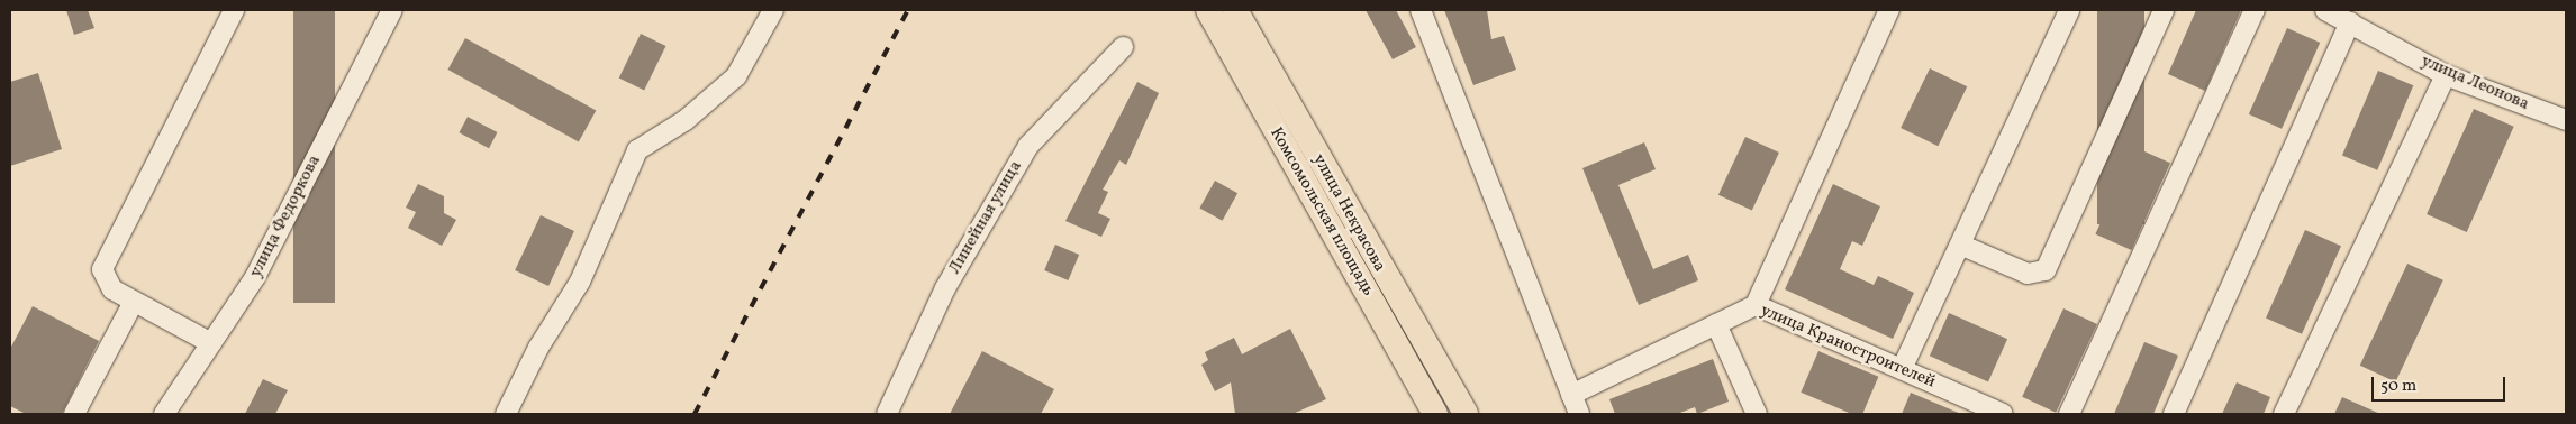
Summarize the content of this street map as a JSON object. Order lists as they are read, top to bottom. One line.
{"streets":{"main road":["Комсомольская площадь","улица Некрасова"],"street":["улица Леонова","улица Федоркова","Линейная улица","улица Краностроителей"]},"scale_bar":"50 m"}
